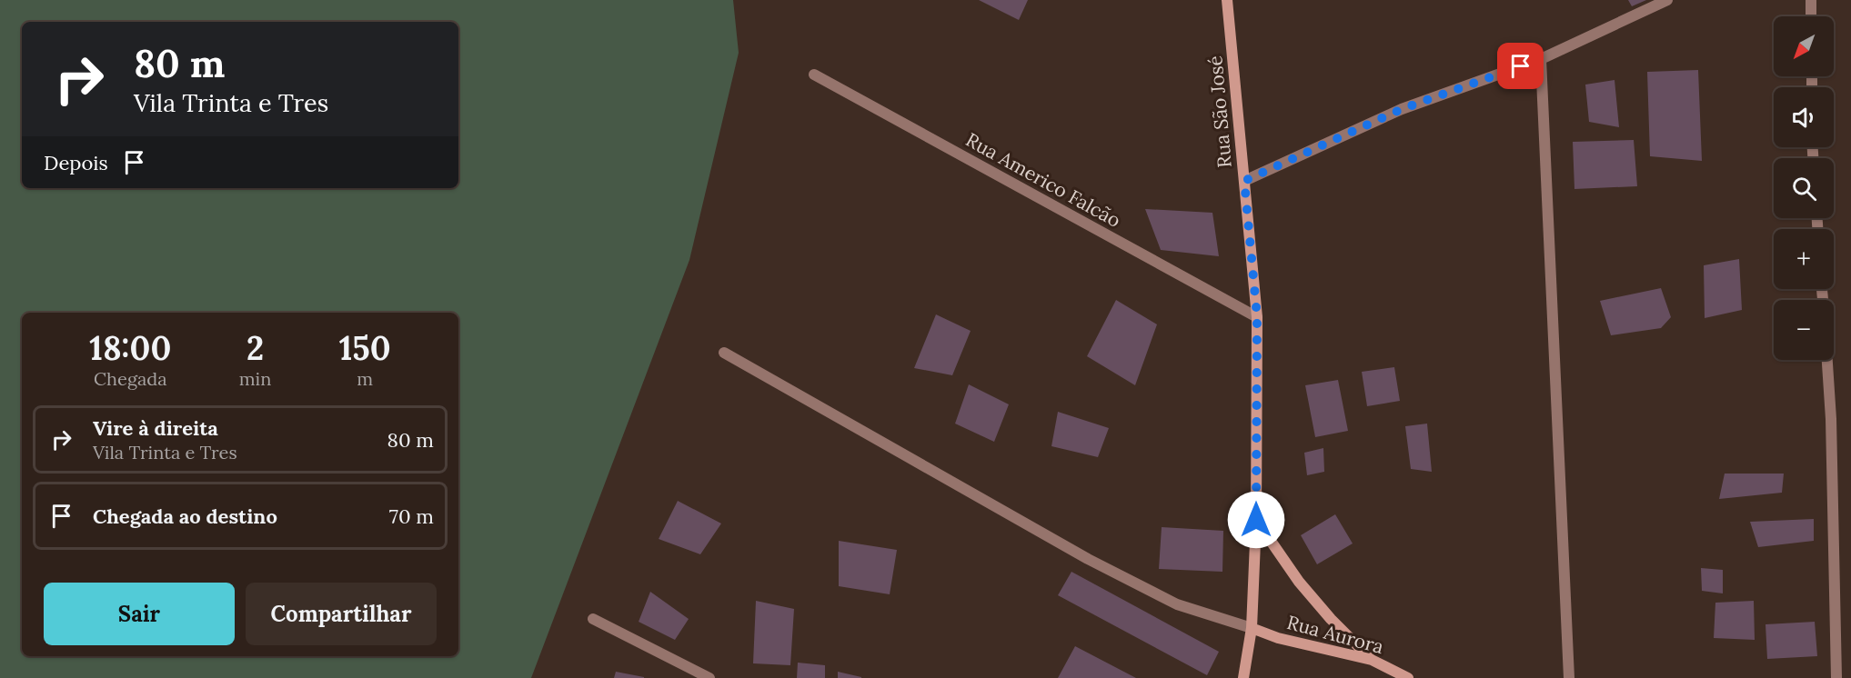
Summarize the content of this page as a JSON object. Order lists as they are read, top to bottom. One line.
{"streets":{"main road":["Rua São José","Rua Aurora"],"street":["Rua Americo Falcão"]},"crossings":[["Rua São José","Rua Americo Falcão"],["Rua São José","Rua Aurora"]],"north":"bottom left","page":{"map_buttons":["+","−"],"turn":["80 m","Vila Trinta e Tres"],"then":"Depois","eta":["18:00","Chegada","2","min","150","m"],"list":[{"name":"Vire à direita","note":"Vila Trinta e Tres","value":"80 m"},{"name":"Chegada ao destino","value":"70 m"}],"buttons":["Sair","Compartilhar"]}}
